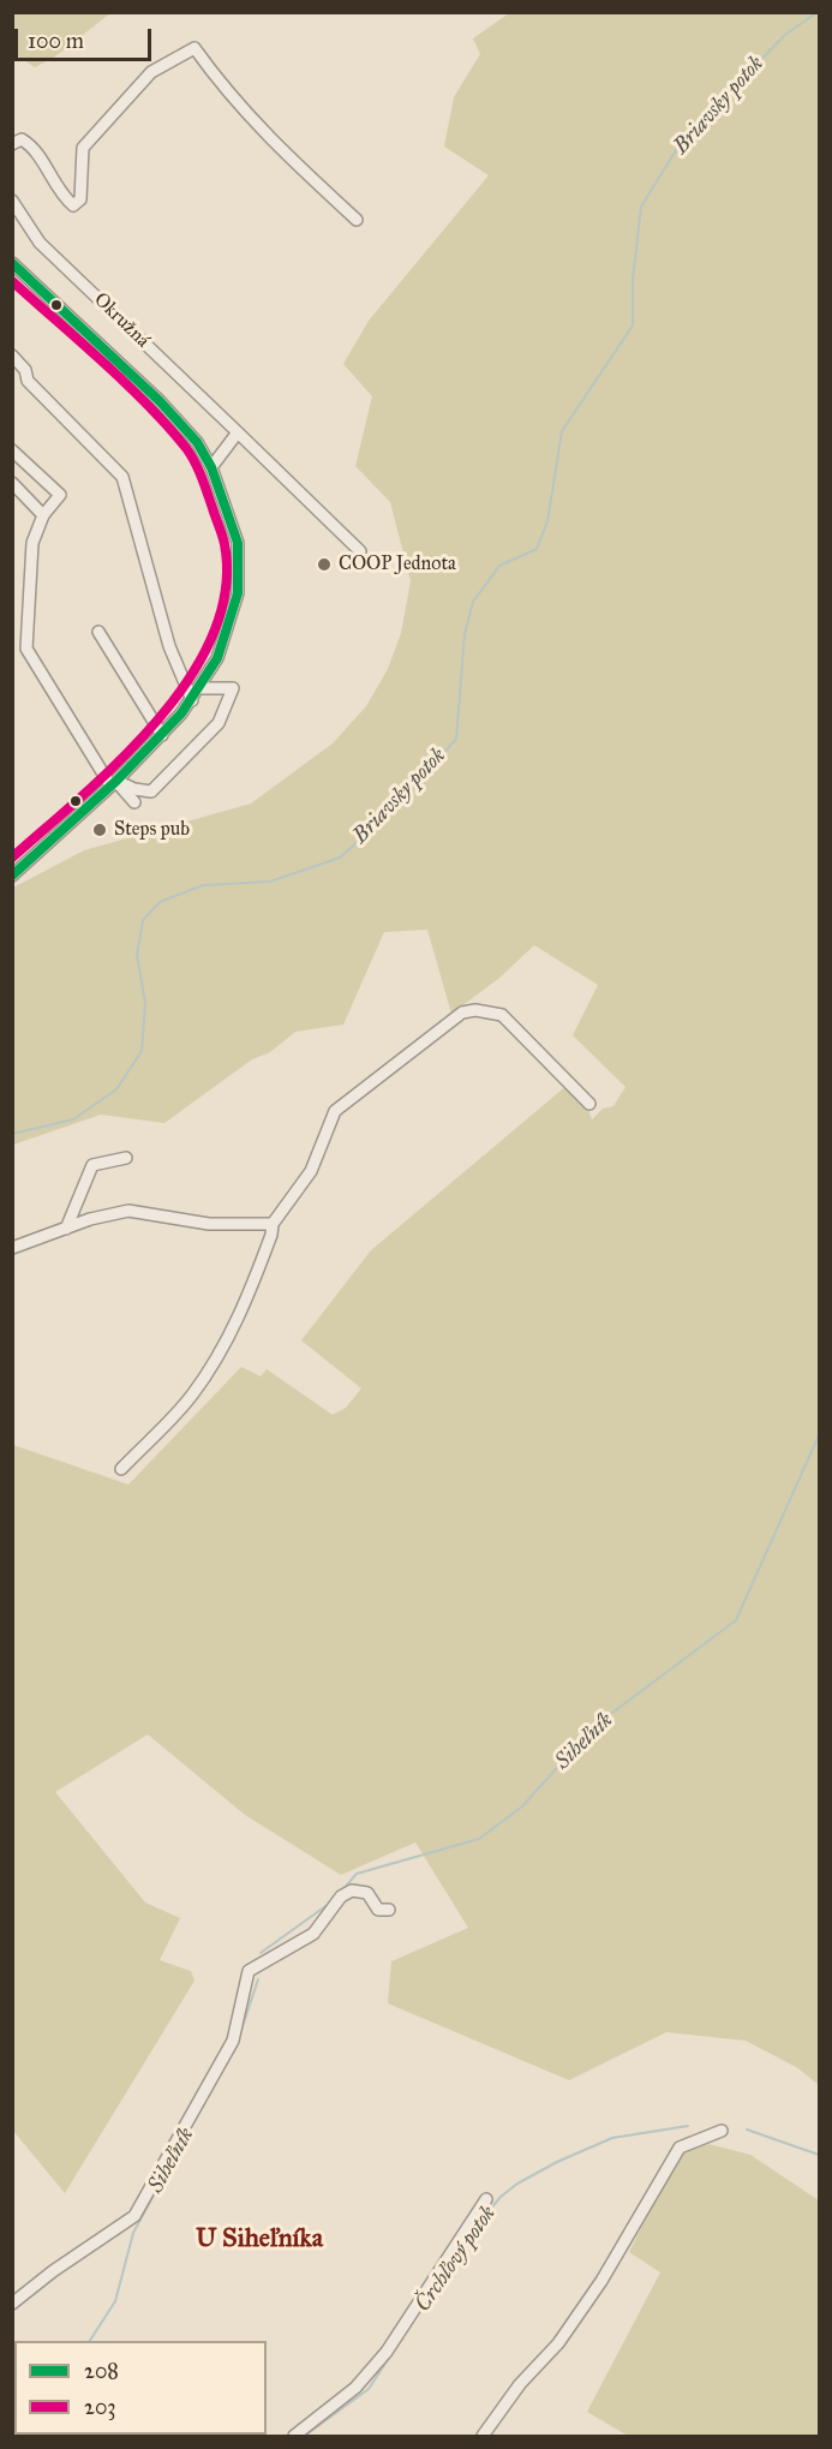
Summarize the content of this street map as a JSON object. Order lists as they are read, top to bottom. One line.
{"streets":{"street":["Okružná"]},"districts":["U Siheľníka"],"water":["Briavsky potok","Siheľník","Črchľový potok"],"places":["COOP Jednota","Steps pub"],"lines":["transit line 208","transit line 203"],"legend":["208","203"],"scale_bar":"100 m"}
